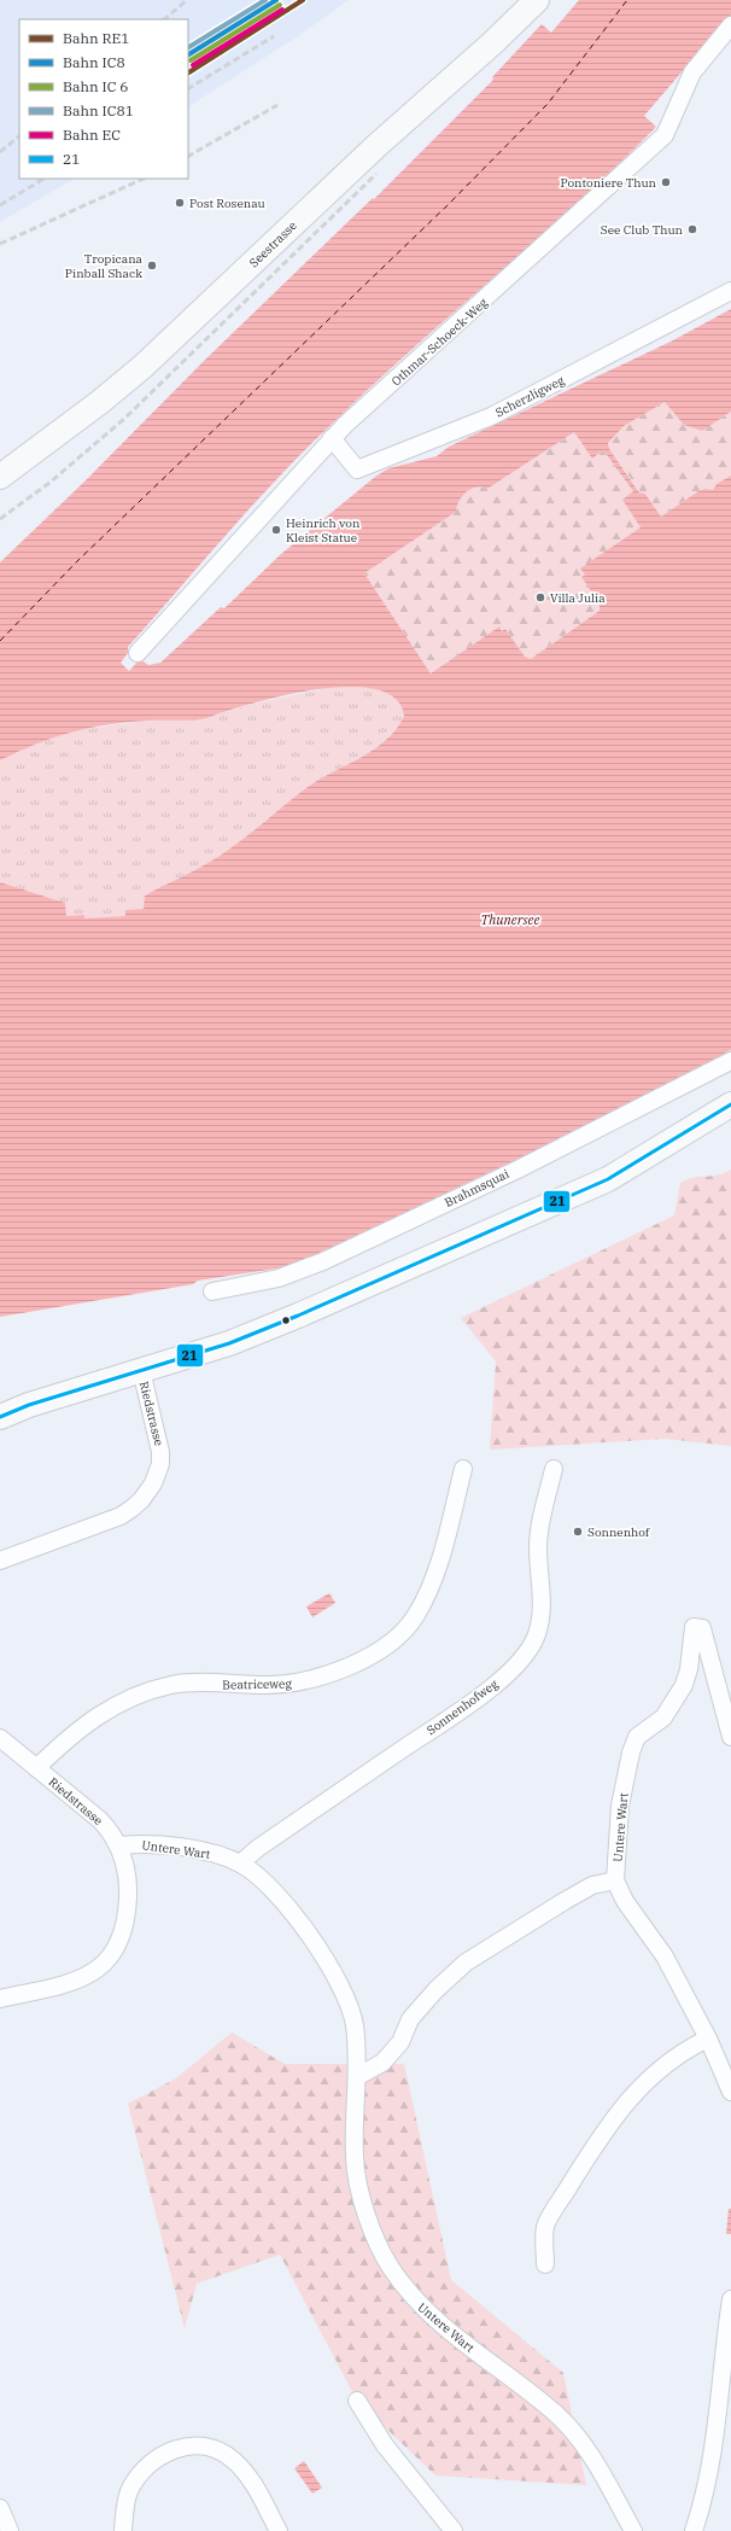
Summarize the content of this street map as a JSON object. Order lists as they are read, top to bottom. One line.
{"streets":{"main road":["Seestrasse"],"street":["Othmar-Schoeck-Weg","Scherzligweg","Brahmsquai","Riedstrasse","Beatriceweg","Sonnenhofweg","Untere Wart"]},"crossings":[["Othmar-Schoeck-Weg","Scherzligweg"],["Riedstrasse","Beatriceweg"],["Riedstrasse","Untere Wart"],["Sonnenhofweg","Untere Wart"]],"water":["Thunersee"],"places":["Pontoniere Thun","Post Rosenau","See Club Thun","Tropicana Pinball Shack","Heinrich von Kleist Statue","Villa Julia","Sonnenhof"],"lines":["rail line RE1","rail line IC8","rail line IC81","rail line EC","transit line 21"],"legend":["Bahn RE1","Bahn IC8","Bahn IC 6","Bahn IC81","Bahn EC","21"]}
